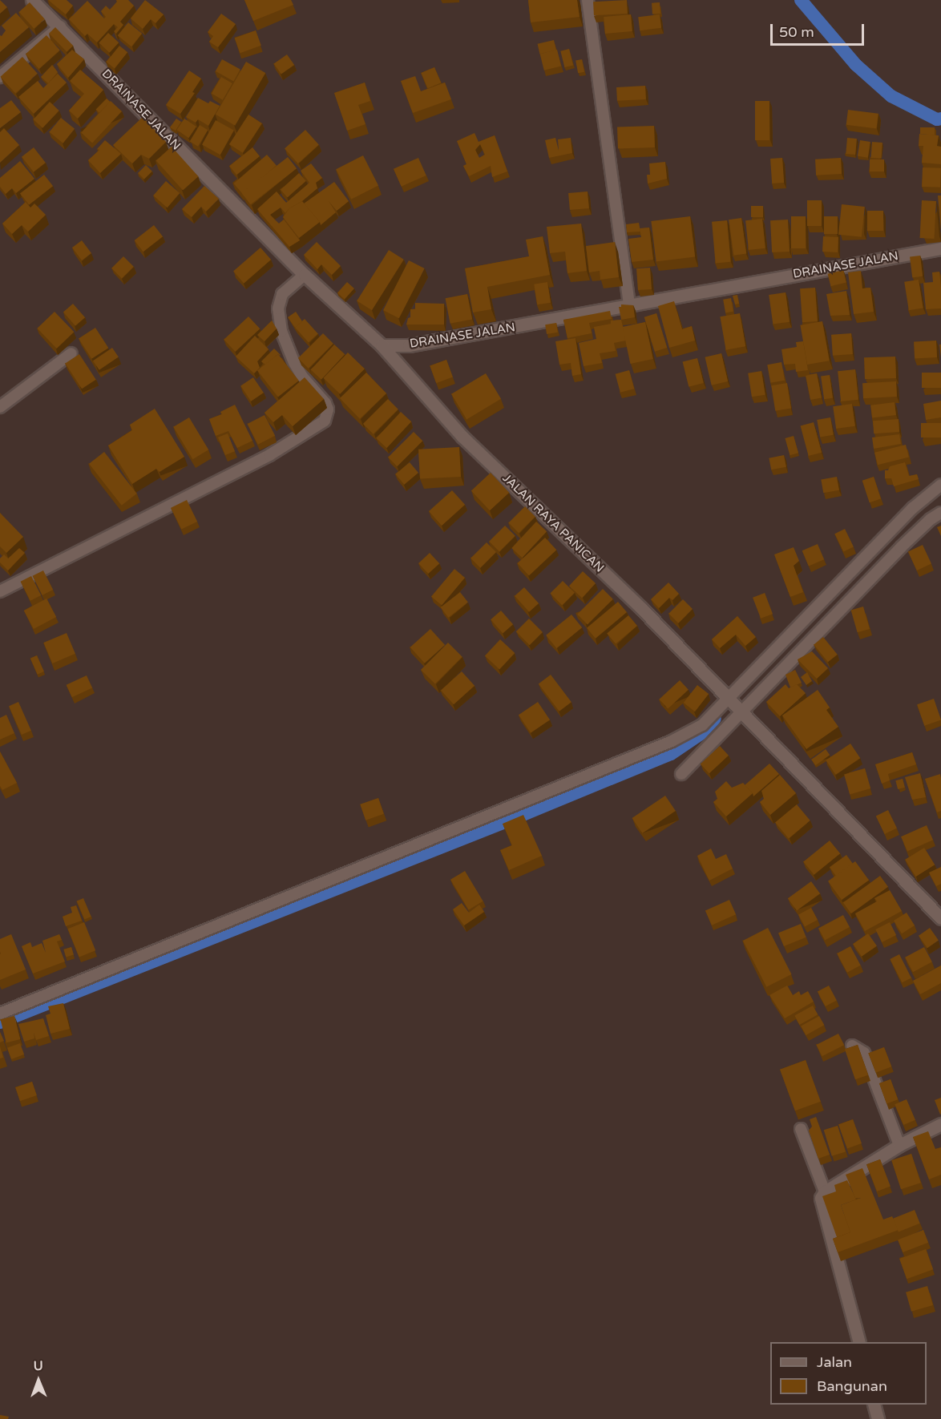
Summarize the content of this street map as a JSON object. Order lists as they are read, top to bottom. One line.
{"streets":{"street":["DRAINASE JALAN","JALAN RAYA PANICAN"]},"crossings":[["DRAINASE JALAN","JALAN RAYA PANICAN"]],"legend":["Jalan","Bangunan"],"scale_bar":"50 m","north":"top"}
